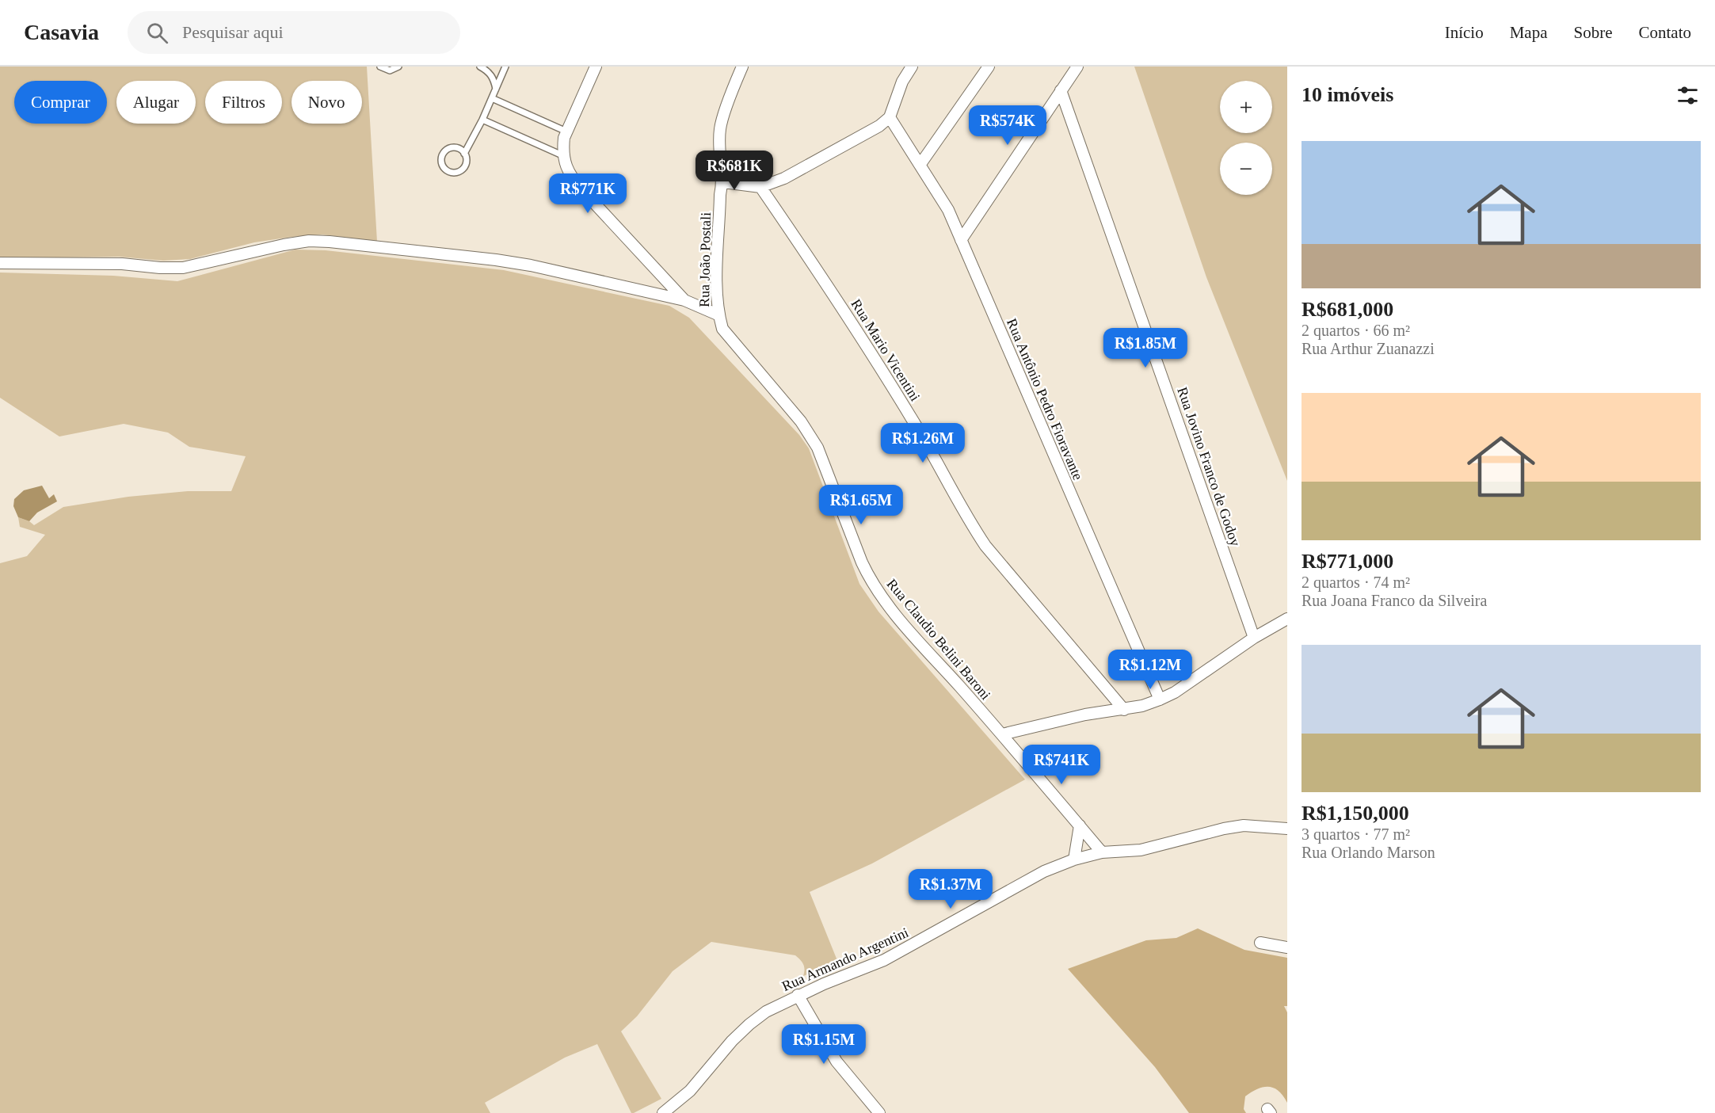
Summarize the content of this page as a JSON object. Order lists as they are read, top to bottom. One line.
{"streets":{"street":["Rua João Postali","Rua Mario Vicentini","Rua Antônio Pedro Fioravante","Rua Jovino Franco de Godoy","Rua Claudio Belini Baroni","Rua Armando Argentini"]},"crossings":[["Rua João Postali","Rua Claudio Belini Baroni"],["Rua Claudio Belini Baroni","Rua Armando Argentini"]],"page":{"header":"Casavia","search":"Pesquisar aqui","nav":["Início","Mapa","Sobre","Contato"],"heading":"10 imóveis","map_buttons":["+","−"],"chip":["Comprar","Alugar","Filtros","Novo"],"price":["R$574K","R$681K","R$771K","R$1.85M","R$1.26M","R$1.65M","R$1.12M","R$741K","R$1.37M","R$1.15M"],"list":[{"name":"R$681,000","note":"2 quartos · 66 m² · Rua Arthur Zuanazzi"},{"name":"R$771,000","note":"2 quartos · 74 m² · Rua Joana Franco da Silveira"},{"name":"R$1,150,000","note":"3 quartos · 77 m² · Rua Orlando Marson"}]}}
